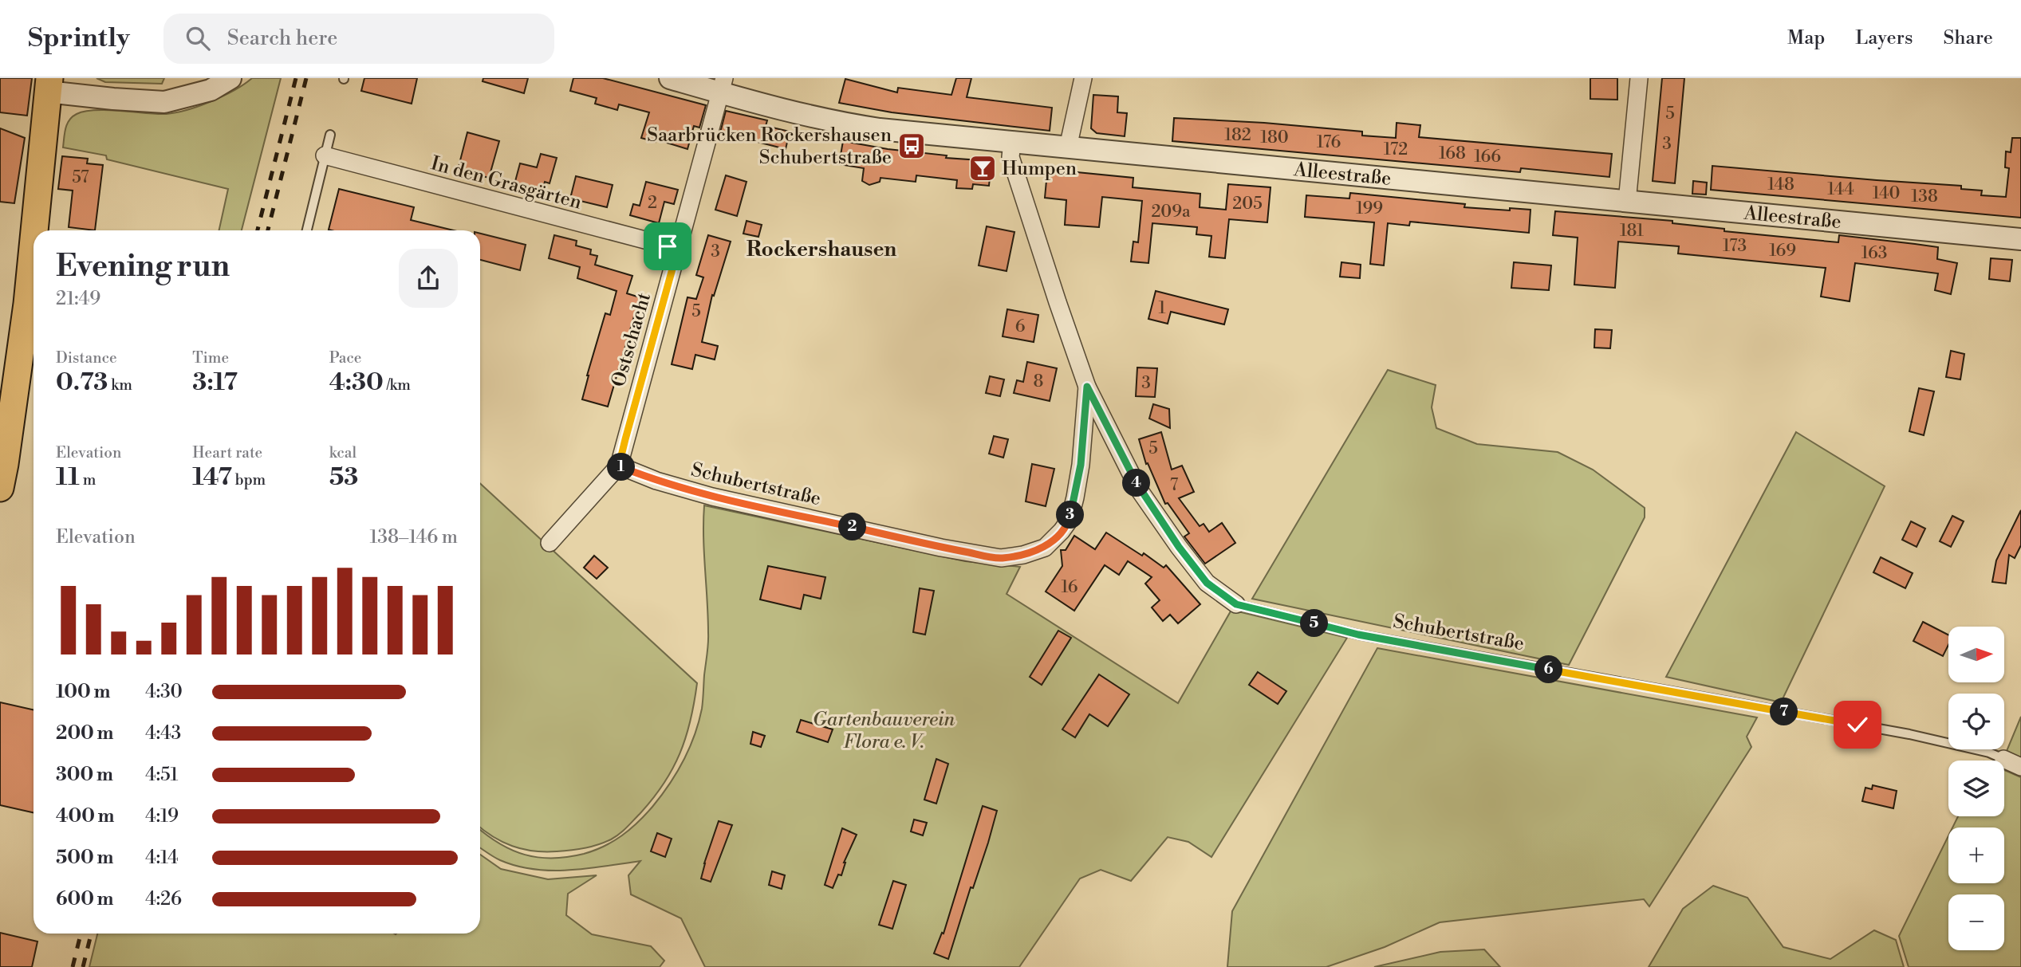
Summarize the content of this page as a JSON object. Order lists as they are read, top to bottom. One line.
{"streets":{"street":["Alleestraße","In den Grasgärten","Ostschacht","Schubertstraße"]},"crossings":[["Alleestraße","Ostschacht"],["Alleestraße","Schubertstraße"],["In den Grasgärten","Ostschacht"],["Ostschacht","Schubertstraße"]],"districts":["Rockershausen"],"parks":["Gartenbauverein Flora e. V."],"places":{"bus stop":["Saarbrücken Rockershausen Schubertstraße"],"bar":["Humpen"]},"house_numbers":["5","182","180","176","3","172","168","166","57","148","144","140","138","2","205","199","209a","181","173","169","3","163","1","5","6","8","3","5","7","16"],"north":"right","page":{"header":"Sprintly","search":"Search here","nav":["Map","Layers","Share"],"heading":["Evening run","21:49"],"stats":[["Distance","0.73 km"],["Time","3:17"],["Pace","4:30 /km"],["Elevation","11 m"],["Heart rate","147 bpm"],["kcal","53"]],"pins":["1","4","3","2","5","6","7"],"chart":["Elevation","138–146 m"],"map_buttons":["+","−"],"list":[{"name":"100 m","note":"4:30"},{"name":"200 m","note":"4:43"},{"name":"300 m","note":"4:51"},{"name":"400 m","note":"4:19"},{"name":"500 m","note":"4:14"},{"name":"600 m","note":"4:26"}]}}
